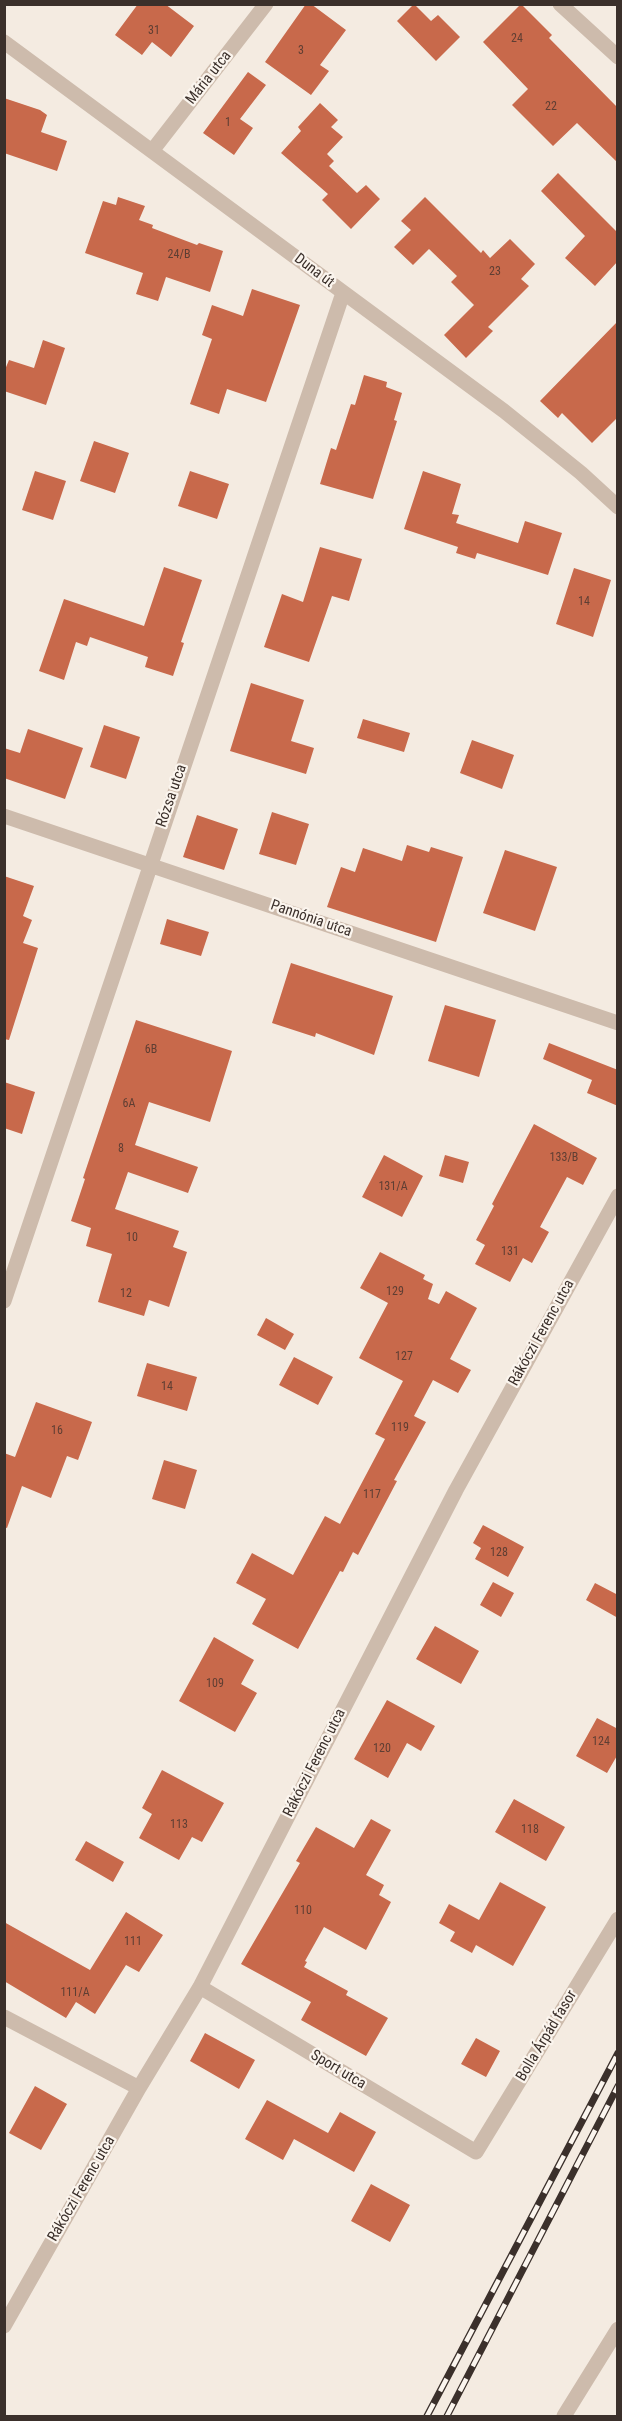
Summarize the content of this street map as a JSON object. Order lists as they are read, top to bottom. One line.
{"streets":{"street":["Mária utca","Duna út","Rózsa utca","Pannónia utca","Rákóczi Ferenc utca","Bolla Árpád fasor","Sport utca"]},"crossings":[["Mária utca","Duna út"],["Duna út","Rózsa utca"],["Rózsa utca","Pannónia utca"],["Rákóczi Ferenc utca","Sport utca"],["Bolla Árpád fasor","Sport utca"]],"house_numbers":["31","24","3","22","1","24/B","23","14","6B","6A","8","133/B","131/A","10","131","129","12","127","14","119","16","117","128","109","124","120","113","118","110","111","111/A"]}
